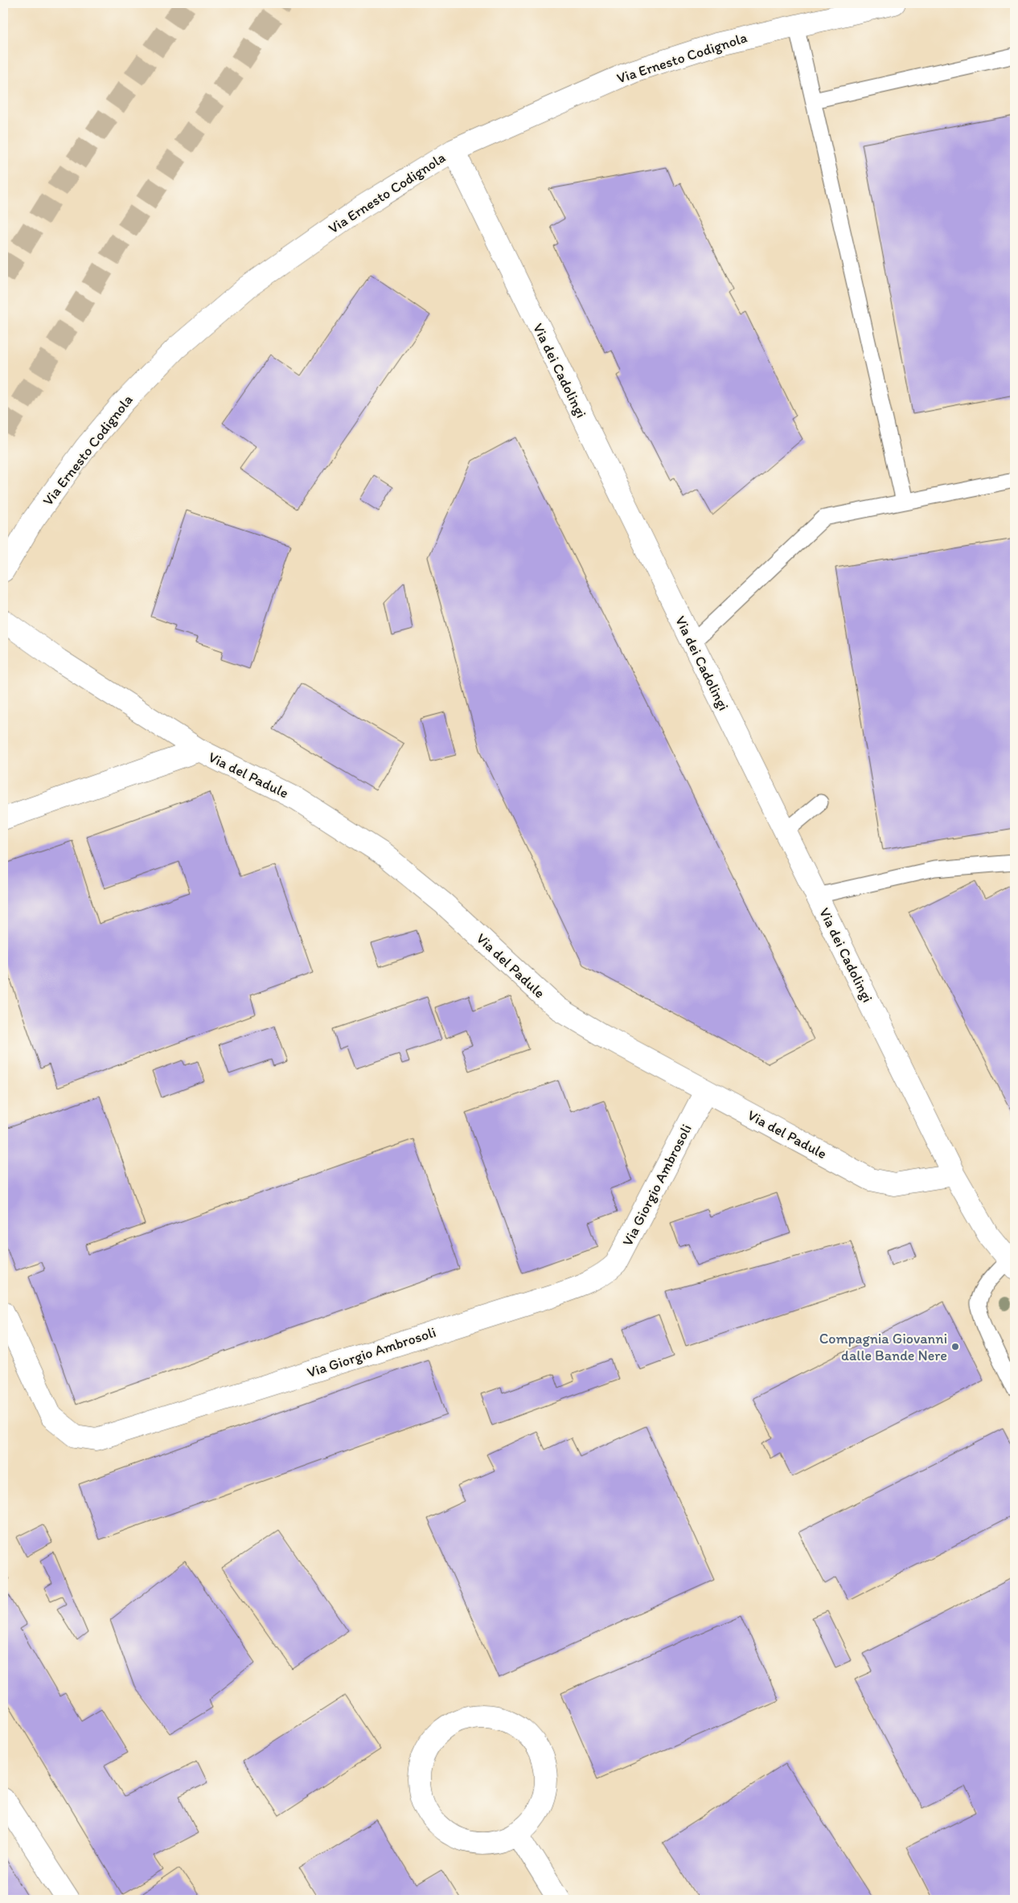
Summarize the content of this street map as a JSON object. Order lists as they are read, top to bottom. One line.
{"streets":{"street":["Via Ernesto Codignola","Via dei Cadolingi","Via del Padule","Via Giorgio Ambrosoli"]},"crossings":[["Via Ernesto Codignola","Via dei Cadolingi"],["Via dei Cadolingi","Via del Padule"],["Via del Padule","Via Giorgio Ambrosoli"]],"places":["Compagnia Giovanni dalle Bande Nere"]}
